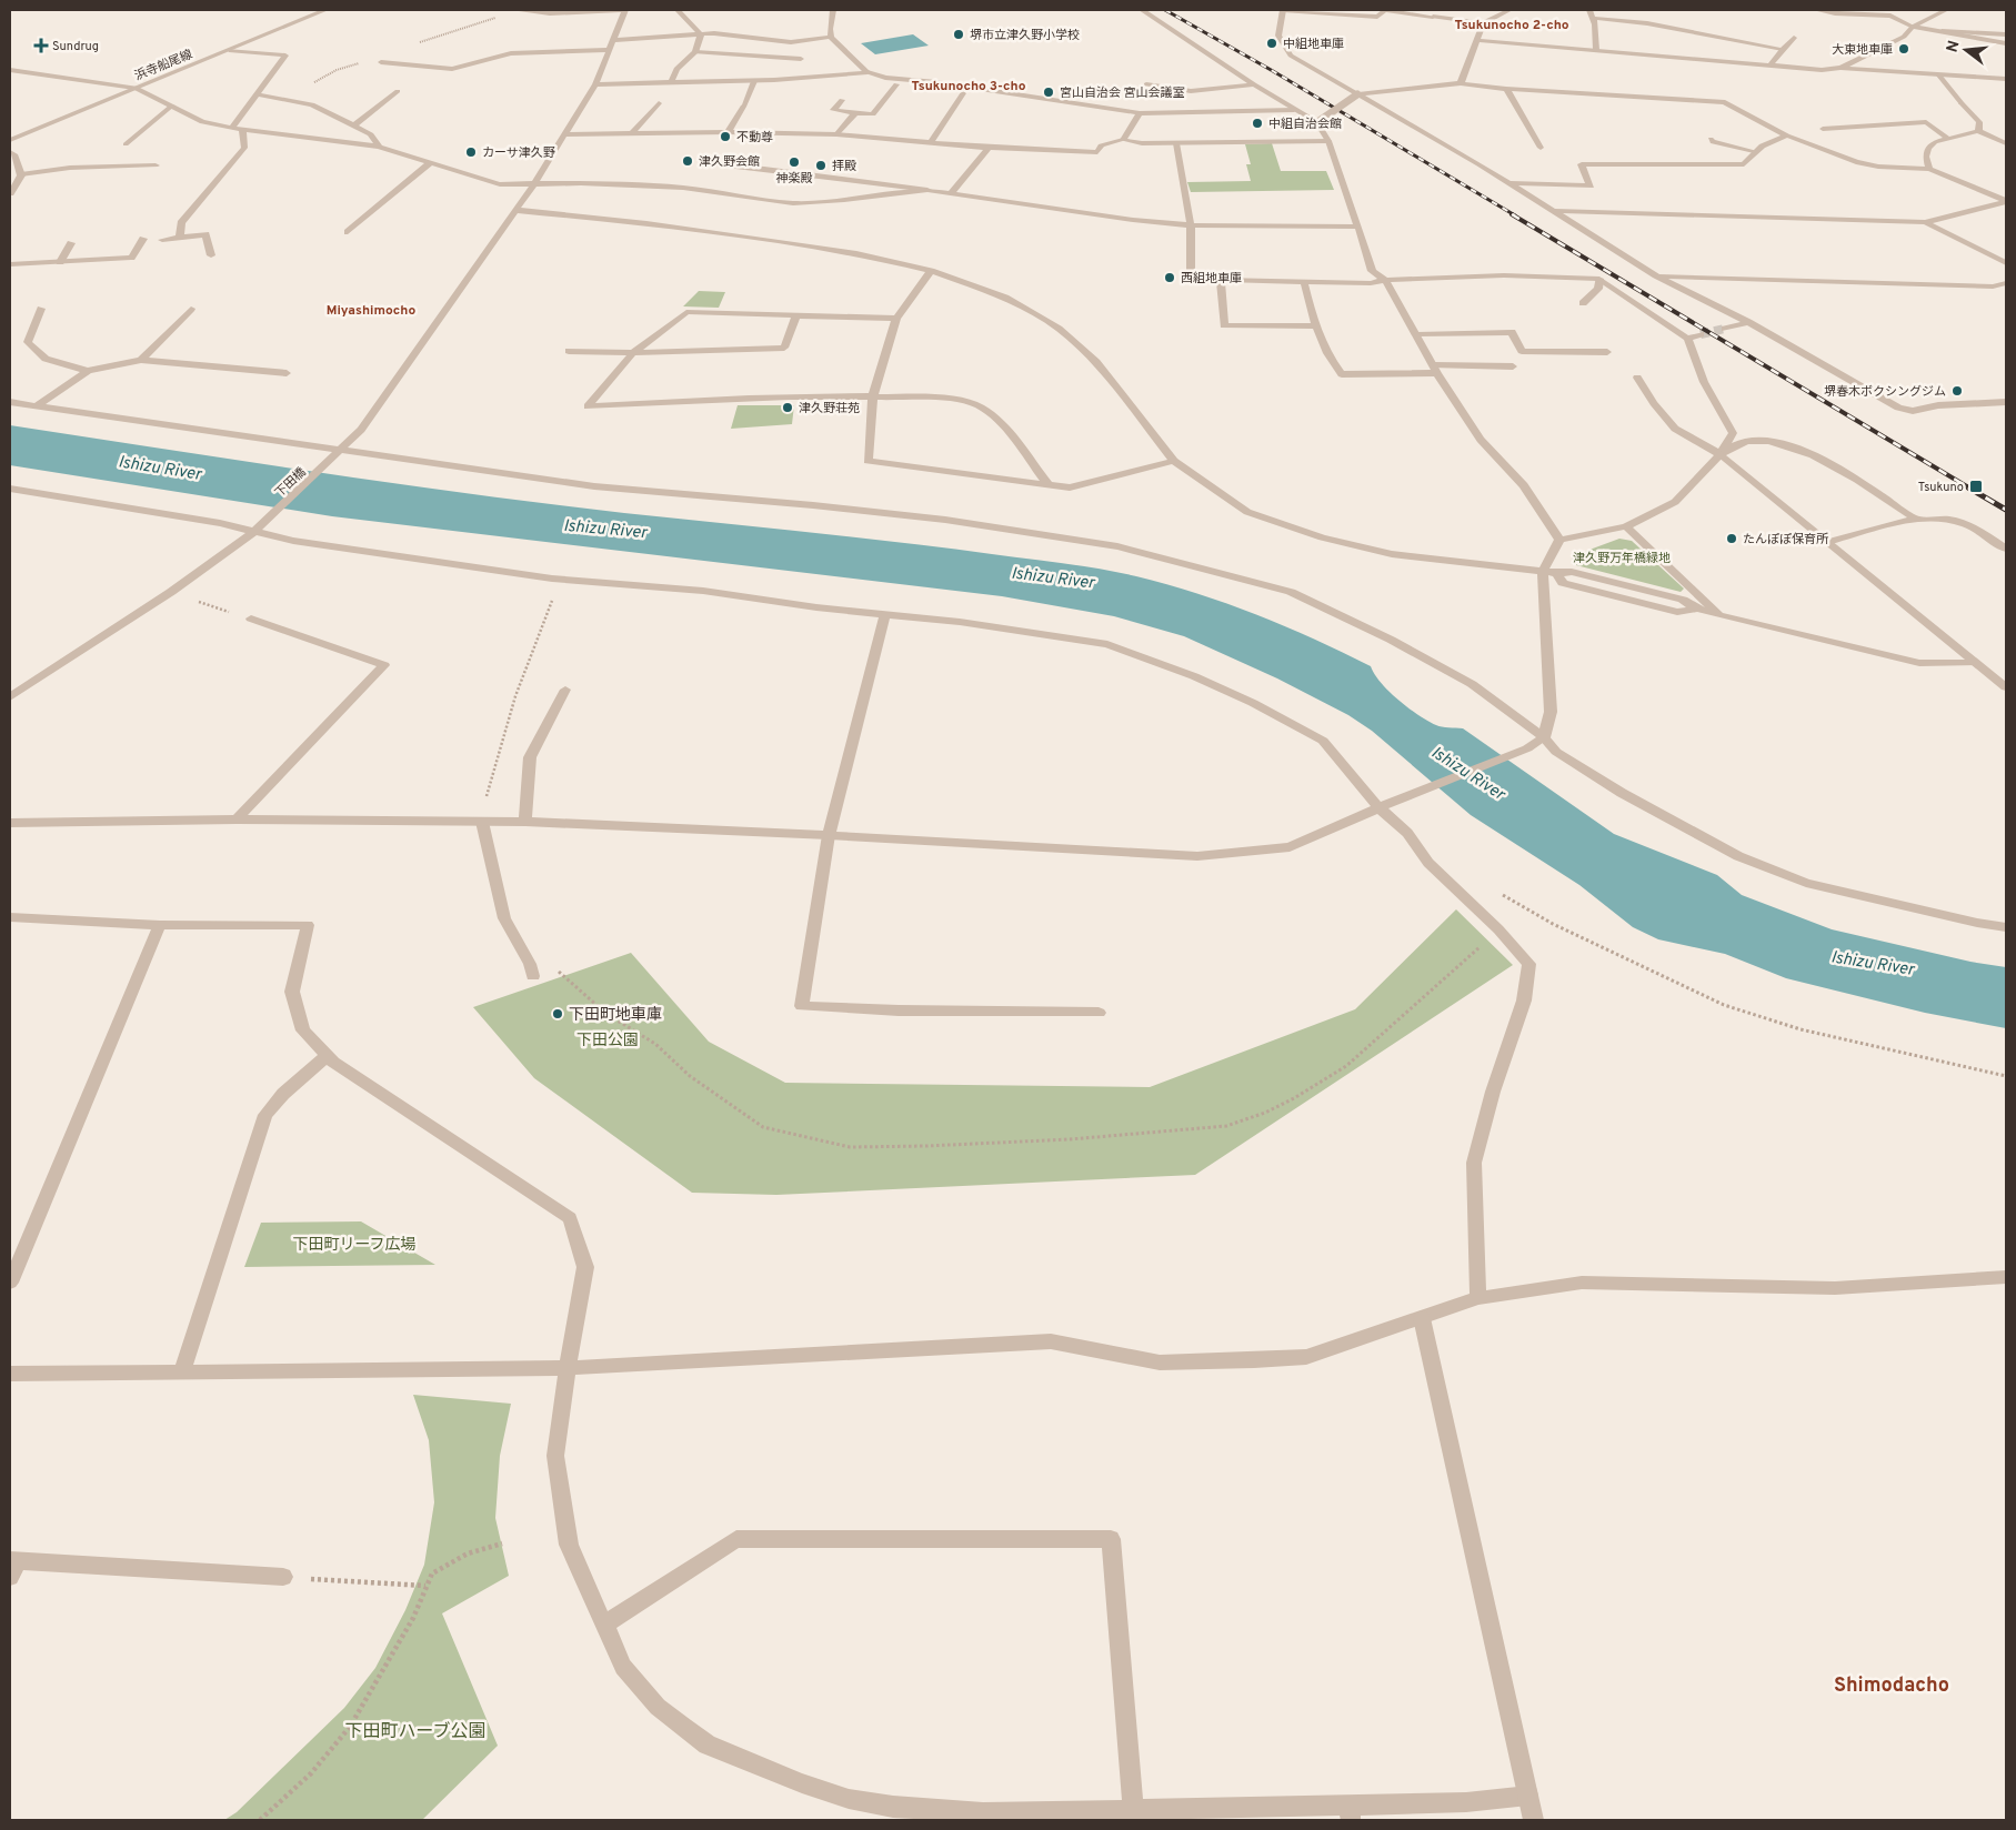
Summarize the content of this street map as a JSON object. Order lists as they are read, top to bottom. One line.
{"streets":{"street":["浜寺船尾線","下田橋"]},"districts":["Tsukunocho 2-cho","Tsukunocho 3-cho","Miyashimocho","Shimodacho"],"water":["Ishizu River"],"parks":["津久野万年橋緑地","下田公園","下田町リーフ広場","下田町ハーブ公園"],"places":{"other":["堺市立津久野小学校","中組地車庫","大東地車庫","宮山自治会 宮山会議室","中組自治会館","不動尊","カーサ津久野","津久野会館","神楽殿","拝殿","西組地車庫","堺春木ボクシングジム","津久野荘苑","たんぽぽ保育所","下田町地車庫"],"health":["Sundrug"],"transit":["Tsukuno"]},"north":"left"}
